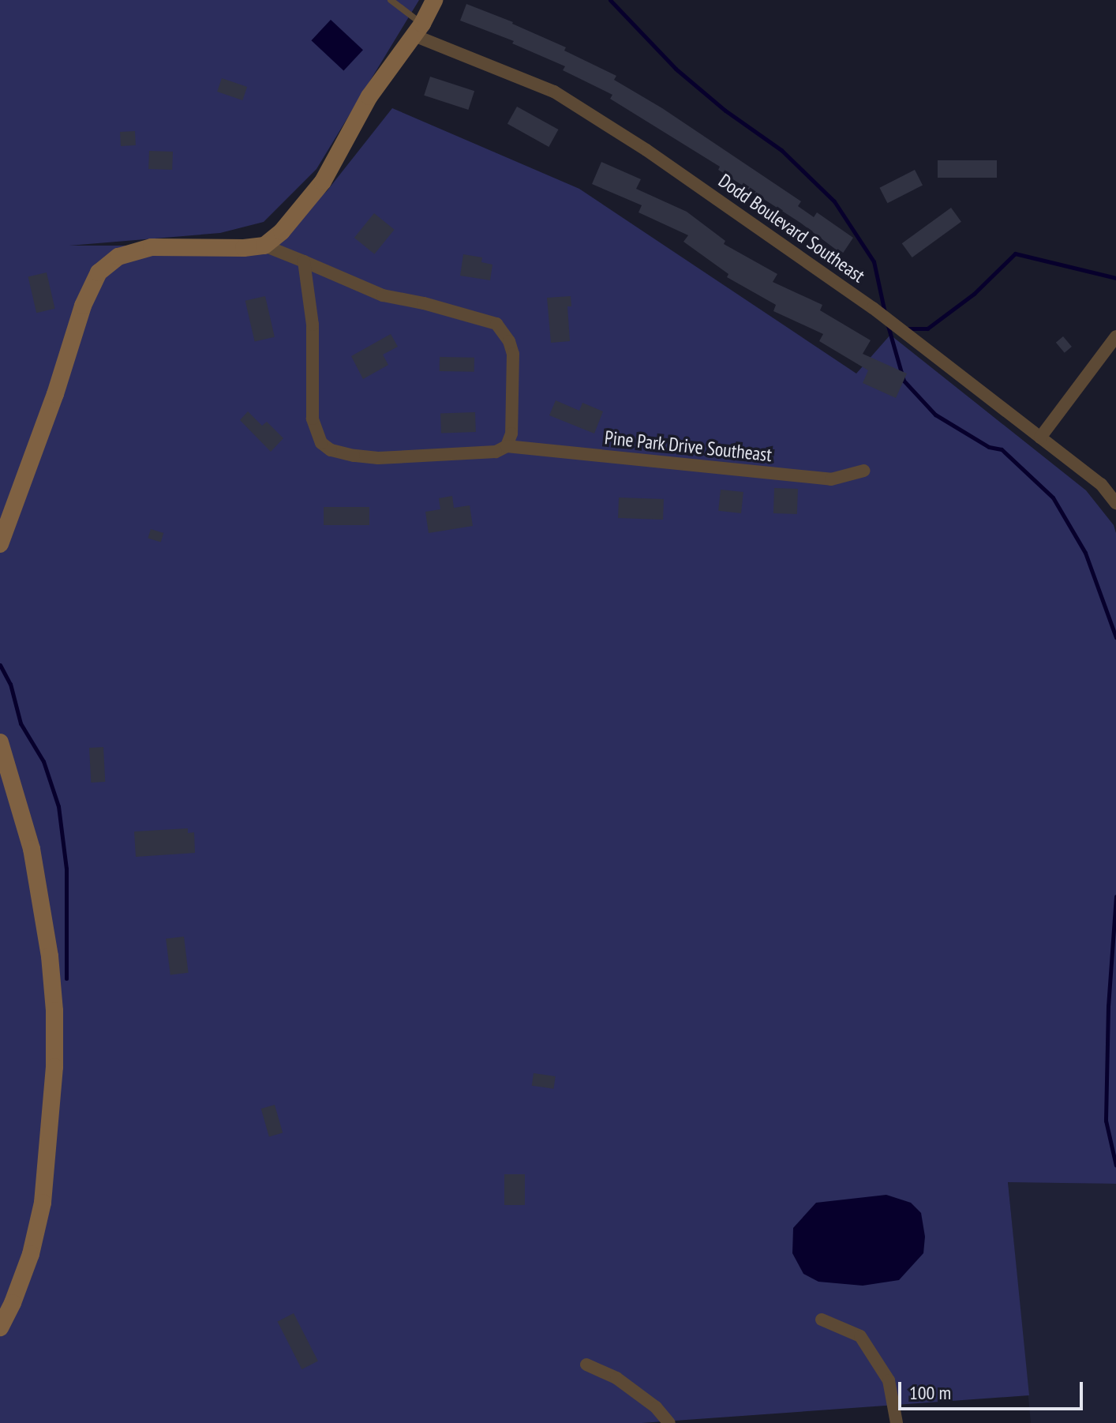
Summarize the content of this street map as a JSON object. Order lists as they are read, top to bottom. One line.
{"streets":{"street":["Dodd Boulevard Southeast","Pine Park Drive Southeast"]},"scale_bar":"100 m"}
